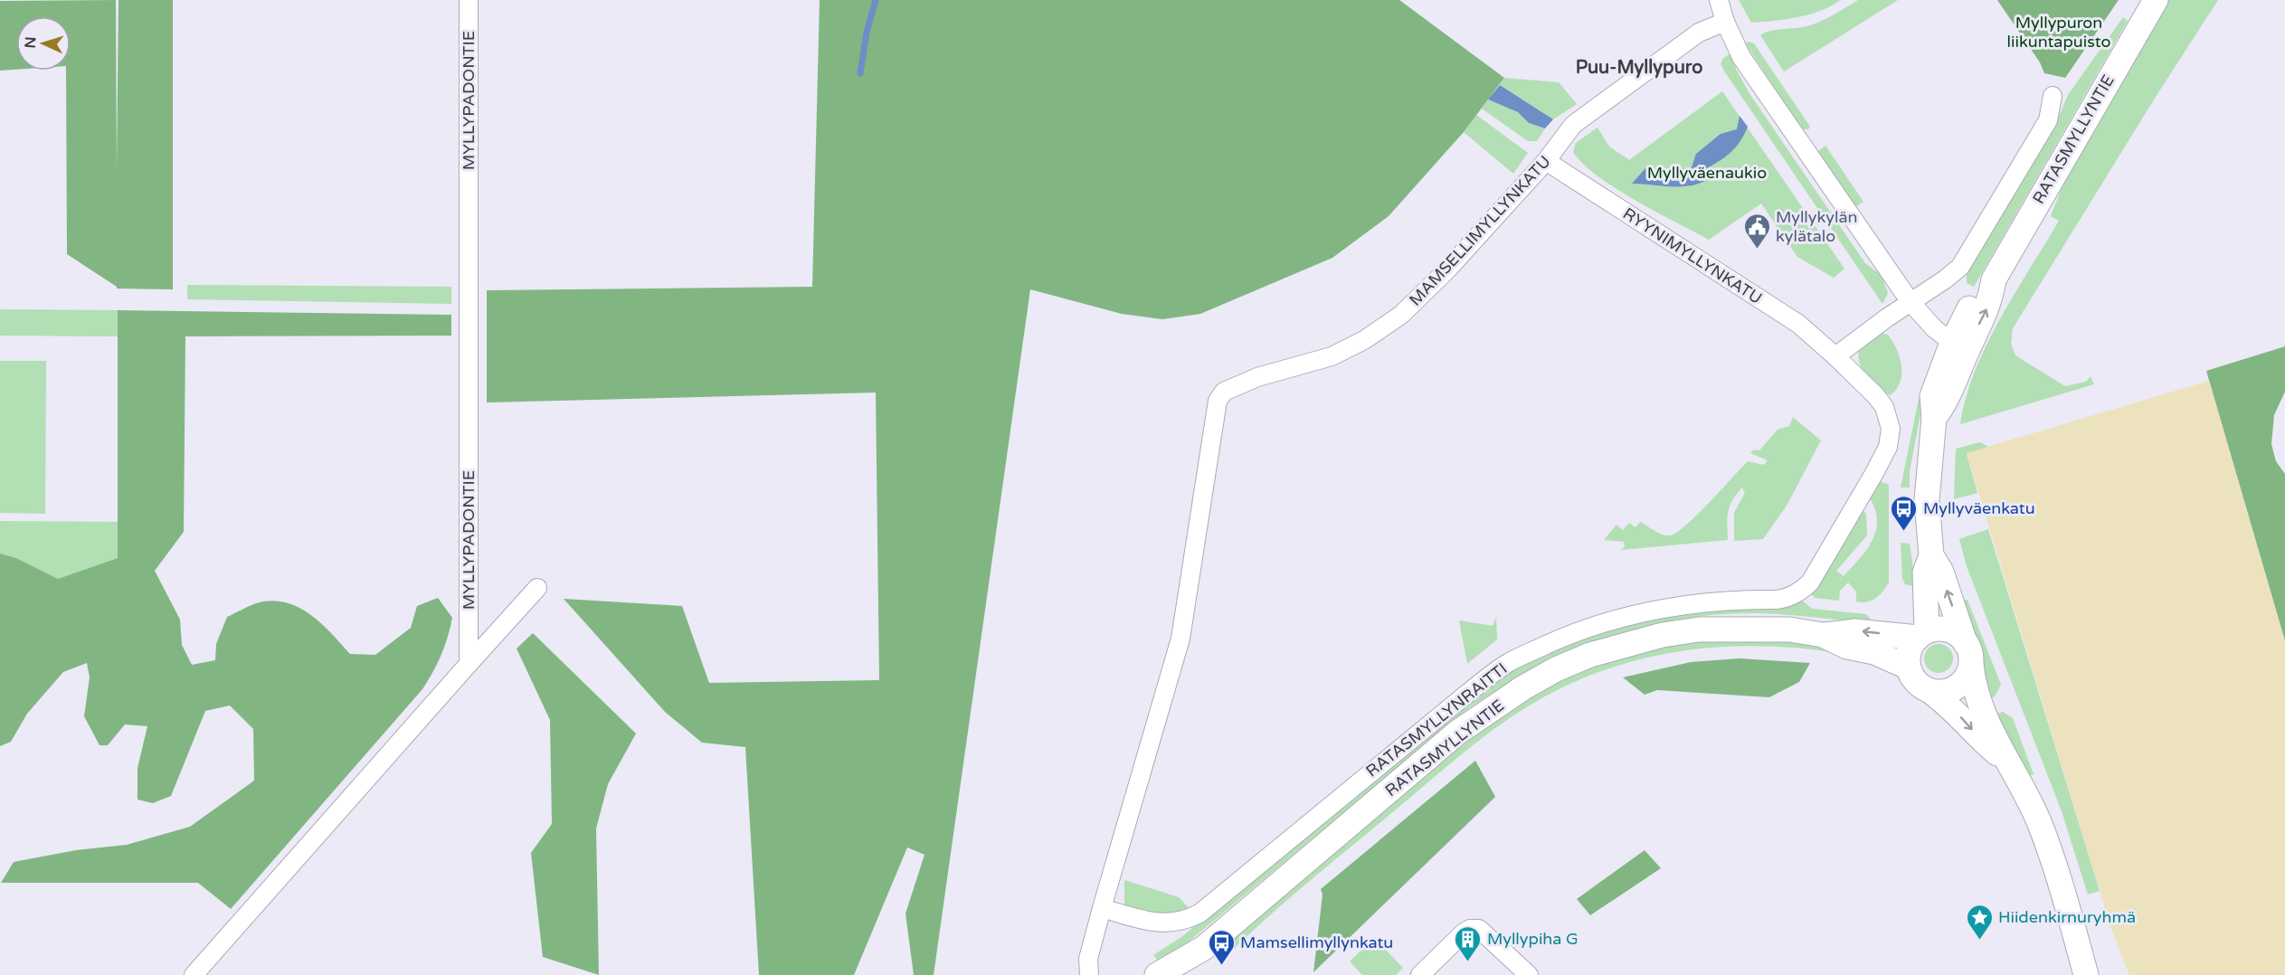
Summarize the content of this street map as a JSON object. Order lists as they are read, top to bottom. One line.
{"streets":{"main road":["RATASMYLLYNTIE"],"street":["MYLLYPADONTIE","MAMSELLIMYLLYNKATU","RYYNIMYLLYNKATU","RATASMYLLYNRAITTI"]},"crossings":[["MAMSELLIMYLLYNKATU","RYYNIMYLLYNKATU"],["MAMSELLIMYLLYNKATU","RATASMYLLYNRAITTI"],["RYYNIMYLLYNKATU","RATASMYLLYNRAITTI"]],"districts":["Puu-Myllypuro"],"parks":["Myllypuron liikuntapuisto","Myllyväenaukio"],"places":{"public building":["Myllykylän kylätalo"],"bus stop":["Myllyväenkatu","Mamsellimyllynkatu"],"place":["Hiidenkirnuryhmä"],"building":["Myllypiha G"]},"north":"left"}
